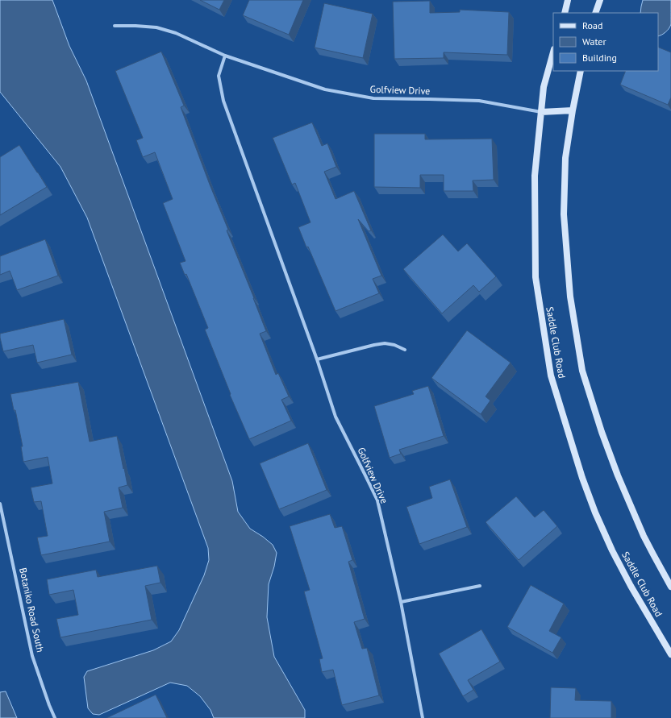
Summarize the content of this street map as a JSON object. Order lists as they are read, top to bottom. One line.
{"streets":{"street":["Golfview Drive","Saddle Club Road","Botaniko Road South"]},"crossings":[["Golfview Drive","Saddle Club Road"]],"legend":["Road","Water","Building"]}
